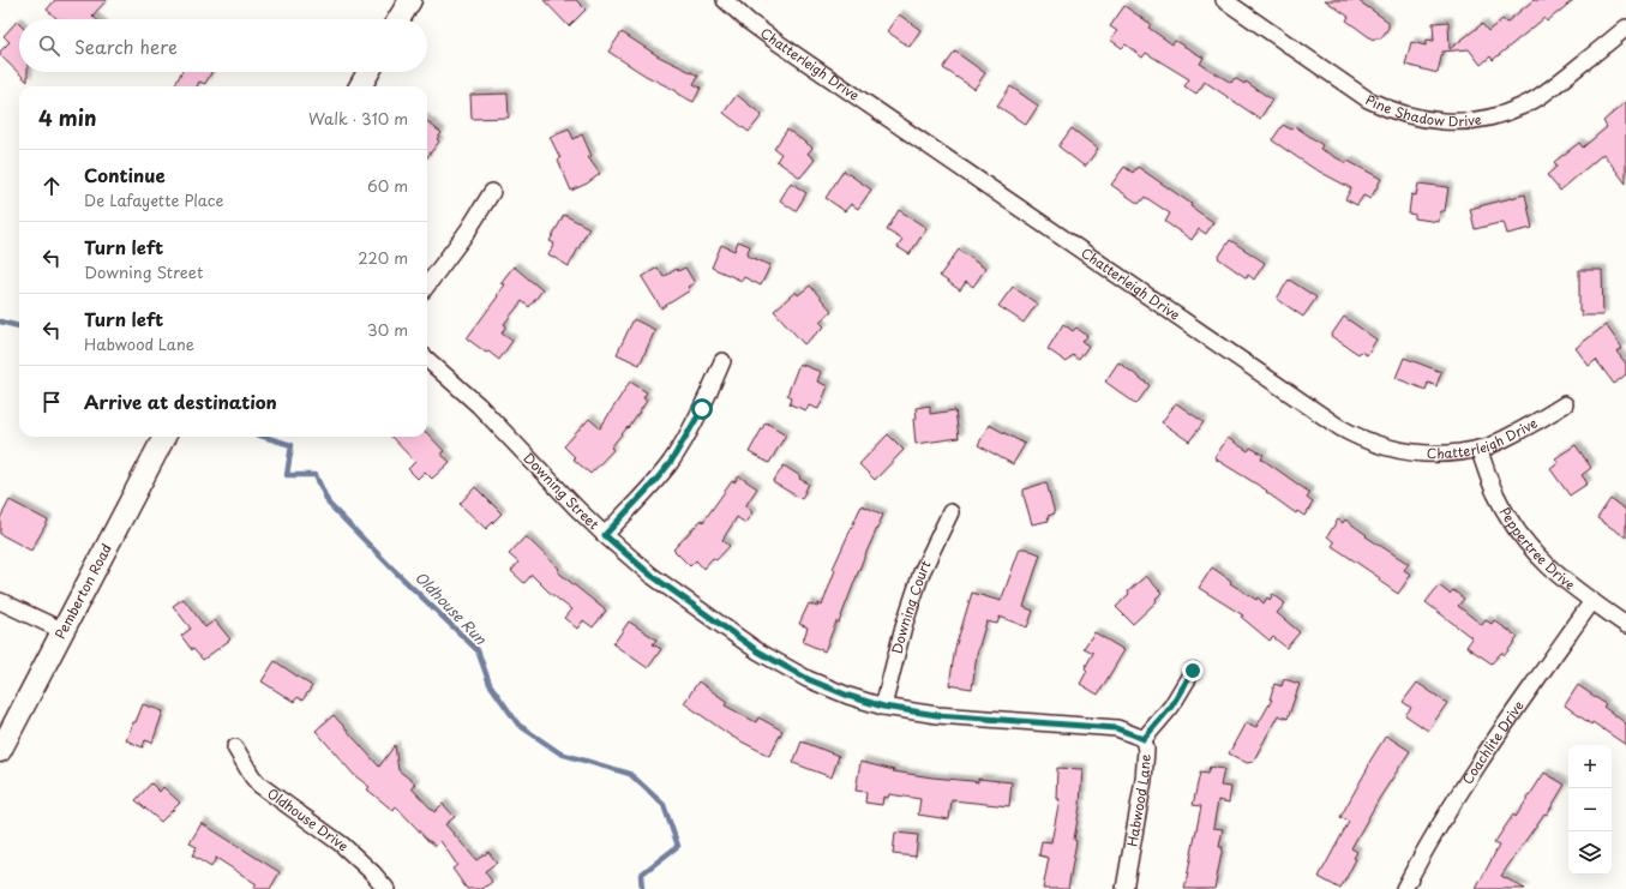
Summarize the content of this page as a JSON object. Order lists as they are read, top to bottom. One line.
{"streets":{"street":["Chatterleigh Drive","Pine Shadow Drive","Downing Street","Peppertree Drive","Pemberton Road","Downing Court","Coachlite Drive","Habwood Lane","Oldhouse Drive"]},"crossings":[["Chatterleigh Drive","Peppertree Drive"],["Downing Street","Downing Court"],["Downing Street","Habwood Lane"],["Peppertree Drive","Coachlite Drive"]],"water":["Oldhouse Run"],"page":{"search":"Search here","heading":["4 min","Walk · 310 m"],"list":[["Continue","De Lafayette Place","60 m"],["Turn left","Downing Street","220 m"],["Turn left","Habwood Lane","30 m"],"Arrive at destination"],"map_buttons":["+","−"]}}
